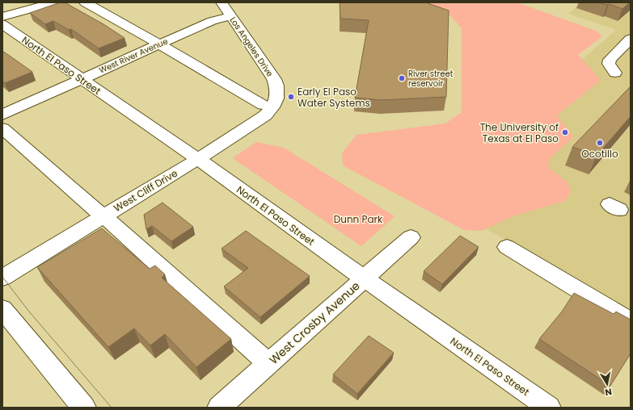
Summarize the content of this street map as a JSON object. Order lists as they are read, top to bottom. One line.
{"streets":{"street":["Los Angeles Drive","West River Avenue","North El Paso Street","West Cliff Drive","West Crosby Avenue"]},"crossings":[["Los Angeles Drive","West River Avenue"],["Los Angeles Drive","West Cliff Drive"],["West River Avenue","North El Paso Street"],["North El Paso Street","West Cliff Drive"],["North El Paso Street","West Crosby Avenue"]],"parks":["Dunn Park"],"places":["River street reservoir","Early El Paso Water Systems","The University of Texas at El Paso","Ocotillo"],"north":"bottom"}
